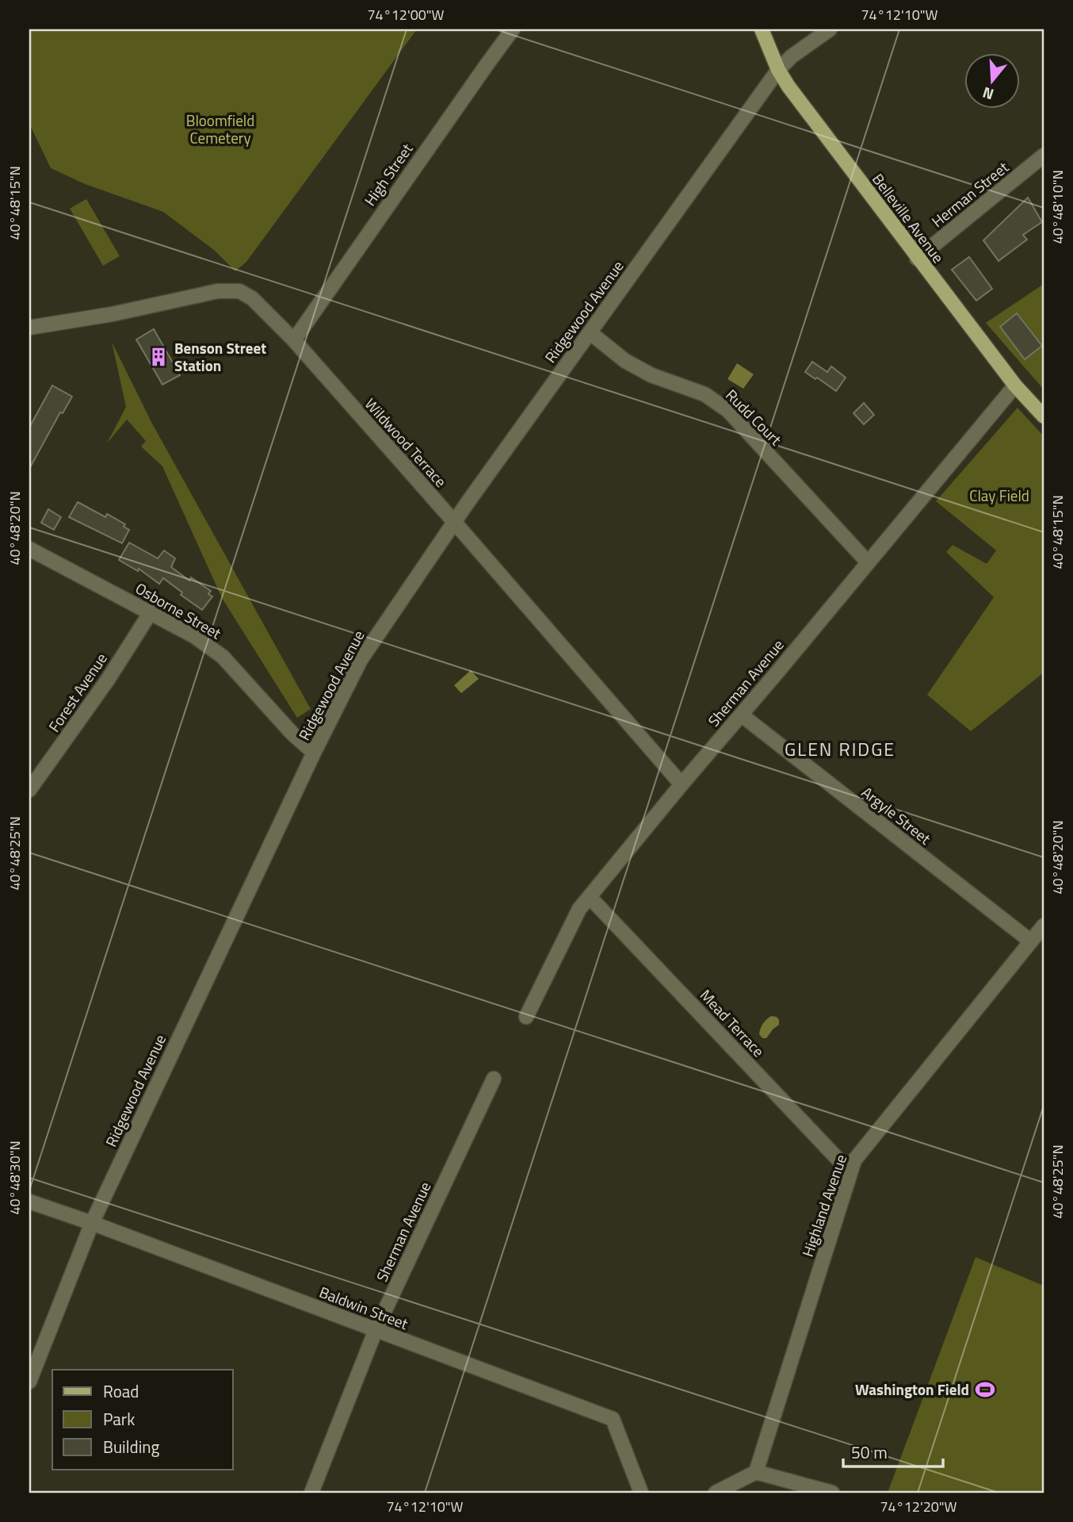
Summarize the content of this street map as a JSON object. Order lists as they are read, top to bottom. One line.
{"streets":{"main road":["Belleville Avenue"],"street":["High Street","Herman Street","Ridgewood Avenue","Rudd Court","Wildwood Terrace","Osborne Street","Sherman Avenue","Forest Avenue","Argyle Street","Mead Terrace","Highland Avenue","Baldwin Street"]},"crossings":[["High Street","Wildwood Terrace"],["Herman Street","Belleville Avenue"],["Belleville Avenue","Ridgewood Avenue"],["Belleville Avenue","Sherman Avenue"],["Ridgewood Avenue","Rudd Court"],["Ridgewood Avenue","Wildwood Terrace"],["Ridgewood Avenue","Osborne Street"],["Ridgewood Avenue","Baldwin Street"],["Rudd Court","Sherman Avenue"],["Wildwood Terrace","Sherman Avenue"],["Osborne Street","Forest Avenue"],["Sherman Avenue","Argyle Street"],["Sherman Avenue","Mead Terrace"],["Sherman Avenue","Baldwin Street"],["Argyle Street","Highland Avenue"],["Mead Terrace","Highland Avenue"]],"districts":["GLEN RIDGE"],"parks":["Bloomfield Cemetery","Clay Field"],"places":{"building":["Benson Street Station"],"sports":["Washington Field"]},"legend":["Road","Park","Building"],"scale_bar":"50 m","north":"bottom","coordinates":["74°12'00\"W","74°12'10\"W","40°48'15\"N","40°48'10\"N","40°48'20\"N","40°48'25\"N","40°48'30\"N","74°12'20\"W"]}
